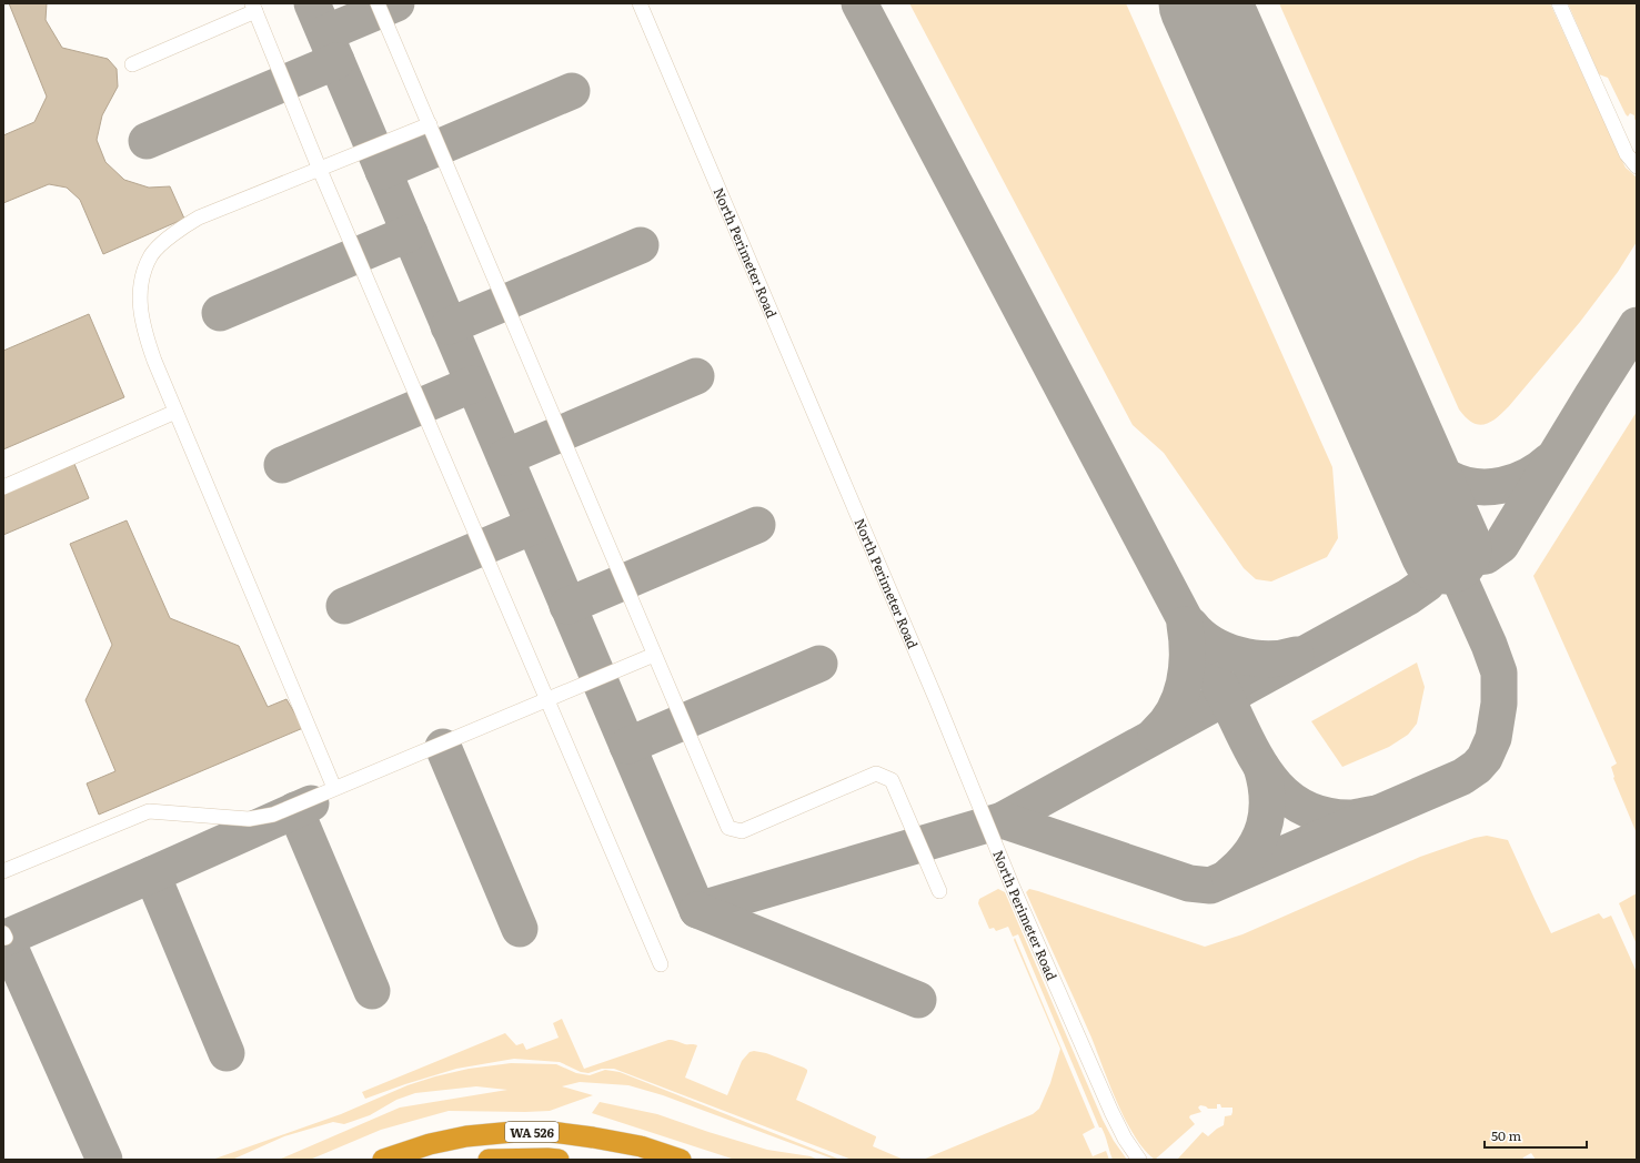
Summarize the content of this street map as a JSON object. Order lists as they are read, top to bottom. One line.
{"streets":{"highway":["WA 526"],"street":["North Perimeter Road"]},"scale_bar":"50 m"}
